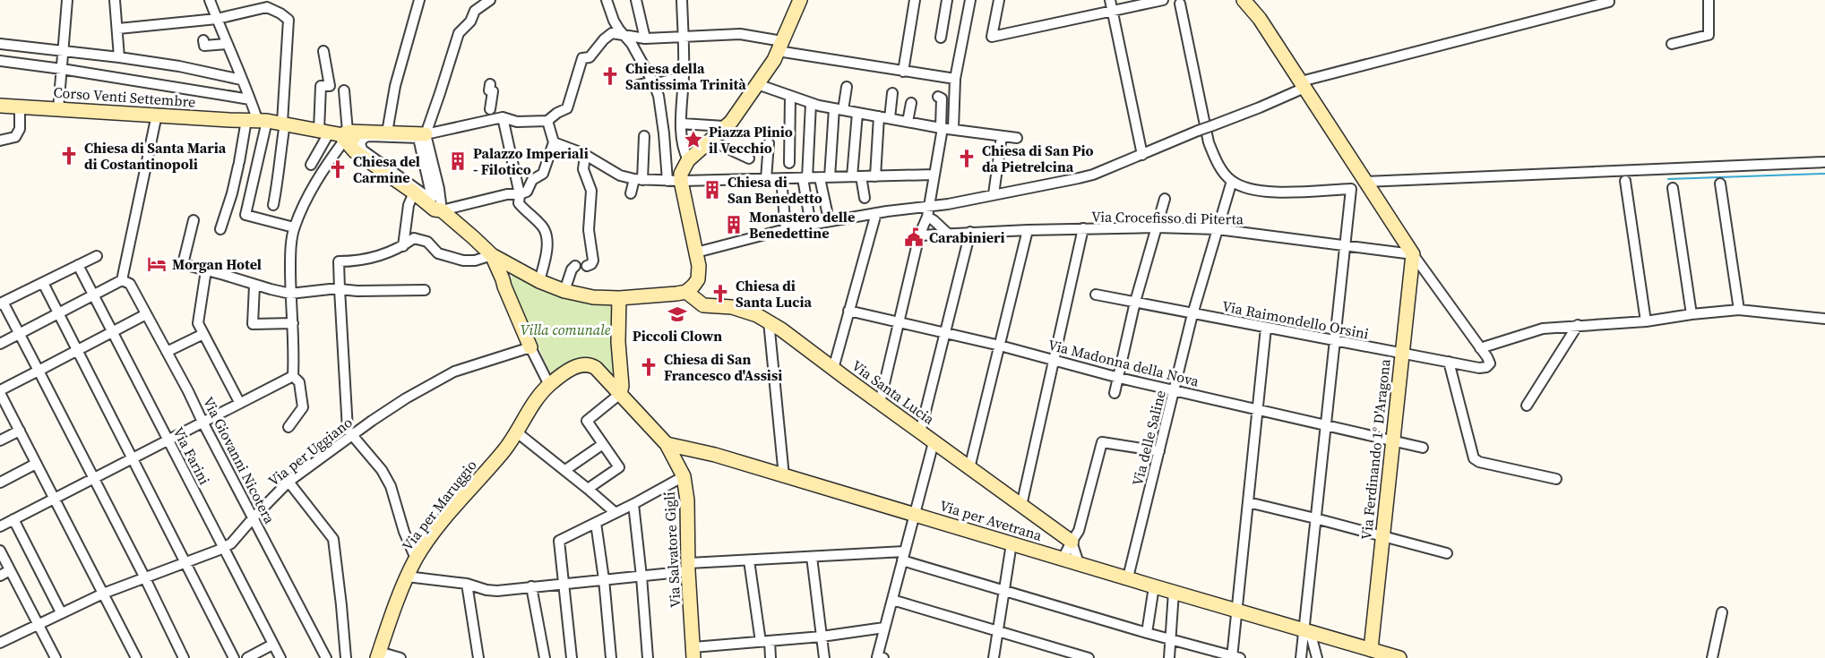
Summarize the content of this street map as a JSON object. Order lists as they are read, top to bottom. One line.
{"streets":{"street":["Corso Venti Settembre","Via Crocefisso di Piterta","Via Raimondello Orsini","Via Madonna della Nova","Via Santa Lucia","Via delle Saline","Via Ferdinando 1° D'Aragona","Via per Uggiano","Via Farini","Via Giovanni Nicotera","Via per Maruggio","Via per Avetrana","Via Salvatore Gigli"]},"crossings":[["Via Crocefisso di Piterta","Via delle Saline"],["Via Crocefisso di Piterta","Via Ferdinando 1° D'Aragona"],["Via Raimondello Orsini","Via delle Saline"],["Via Raimondello Orsini","Via Ferdinando 1° D'Aragona"],["Via Madonna della Nova","Via delle Saline"],["Via Madonna della Nova","Via Ferdinando 1° D'Aragona"],["Via delle Saline","Via per Avetrana"],["Via Ferdinando 1° D'Aragona","Via per Avetrana"],["Via per Uggiano","Via Farini"],["Via per Uggiano","Via Giovanni Nicotera"],["Via per Avetrana","Via Salvatore Gigli"]],"parks":["Villa comunale"],"places":{"church":["Chiesa della Santissima Trinità","Chiesa di Santa Maria di Costantinopoli","Chiesa di San Pio da Pietrelcina","Chiesa del Carmine","Chiesa di Santa Lucia","Chiesa di San Francesco d'Assisi"],"place":["Piazza Plinio il Vecchio"],"building":["Palazzo Imperiali - Filotico","Chiesa di San Benedetto","Monastero delle Benedettine"],"public building":["Carabinieri"],"hotel":["Morgan Hotel"],"school or university":["Piccoli Clown"]}}
